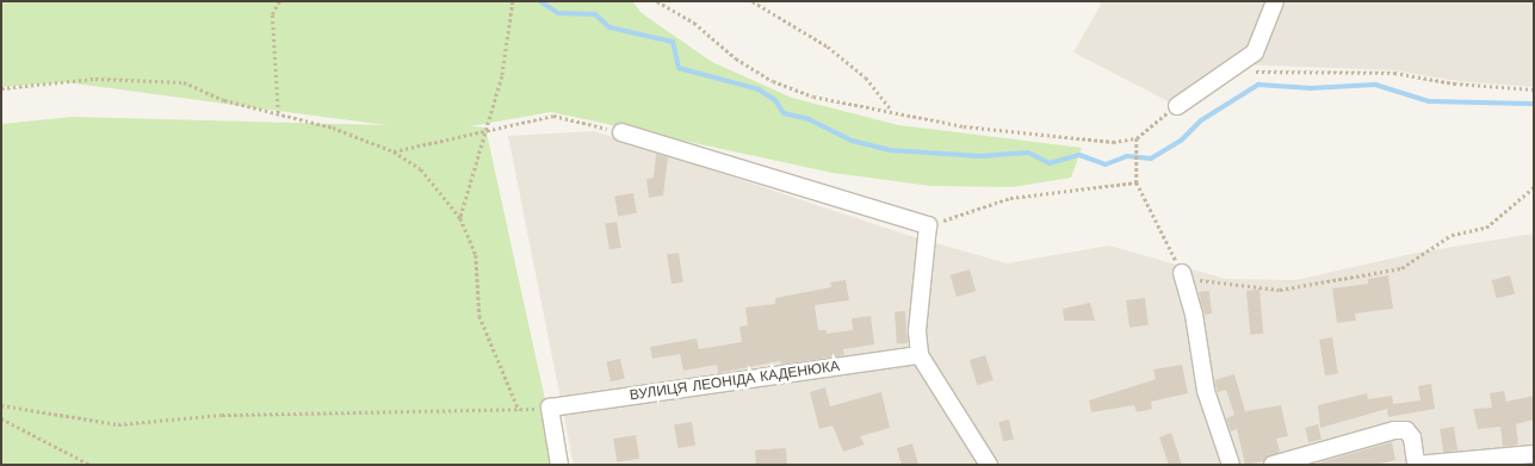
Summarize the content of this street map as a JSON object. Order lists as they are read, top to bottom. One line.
{"streets":{"street":["ВУЛИЦЯ ЛЕОНІДА КАДЕНЮКА"]}}
